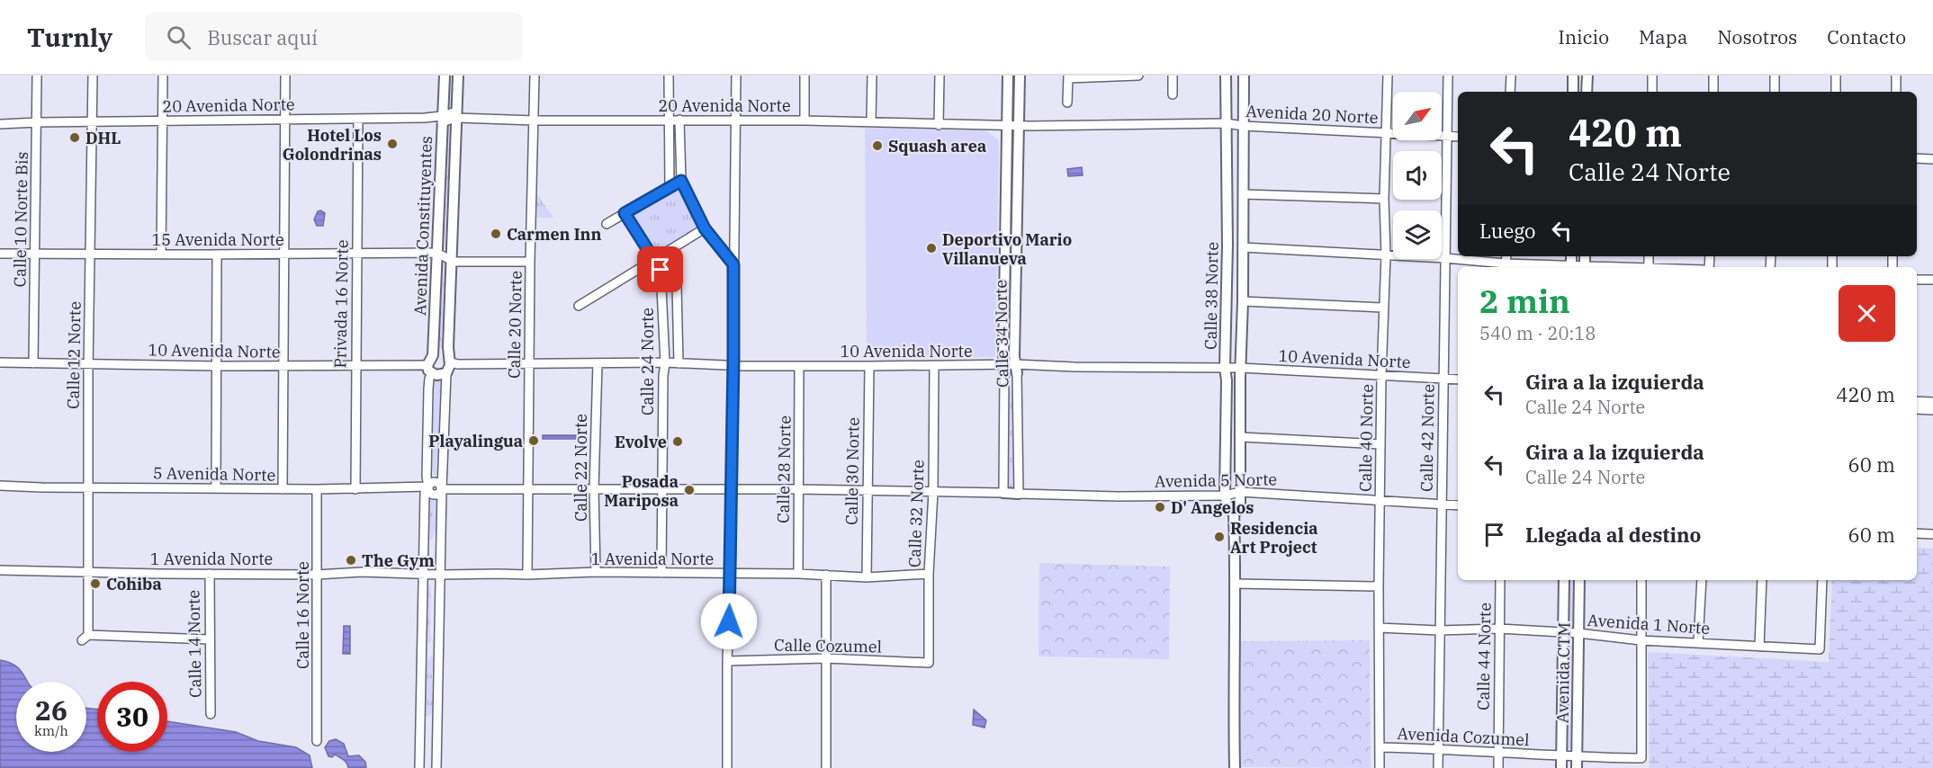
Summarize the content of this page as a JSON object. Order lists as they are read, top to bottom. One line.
{"streets":{"main road":["Avenida Constituyentes","Calle 38 Norte","Calle 34 Norte","Avenida 5 Norte","Avenida CTM"],"street":["20 Avenida Norte","Avenida 20 Norte","Calle 10 Norte Bis","15 Avenida Norte","Privada 16 Norte","Calle 20 Norte","10 Avenida Norte","Calle 12 Norte","Calle 24 Norte","Calle 40 Norte","Calle 42 Norte","Calle 22 Norte","Calle 28 Norte","Calle 30 Norte","5 Avenida Norte","Calle 32 Norte","1 Avenida Norte","Calle 16 Norte","Avenida 1 Norte","Calle 14 Norte","Calle Cozumel","Calle 44 Norte","Avenida Cozumel"]},"crossings":[["20 Avenida Norte","Calle 10 Norte Bis"],["20 Avenida Norte","Avenida Constituyentes"],["20 Avenida Norte","Privada 16 Norte"],["20 Avenida Norte","Calle 20 Norte"],["20 Avenida Norte","Calle 34 Norte"],["20 Avenida Norte","Calle 12 Norte"],["Avenida 20 Norte","Calle 38 Norte"],["Avenida 20 Norte","Calle 40 Norte"],["Avenida 20 Norte","Calle 42 Norte"],["Calle 10 Norte Bis","15 Avenida Norte"],["Calle 10 Norte Bis","10 Avenida Norte"],["Avenida Constituyentes","15 Avenida Norte"],["Avenida Constituyentes","10 Avenida Norte"],["Avenida Constituyentes","5 Avenida Norte"],["Avenida Constituyentes","1 Avenida Norte"],["15 Avenida Norte","Privada 16 Norte"],["15 Avenida Norte","Calle 12 Norte"],["Calle 38 Norte","10 Avenida Norte"],["Calle 38 Norte","Avenida 5 Norte"],["Privada 16 Norte","10 Avenida Norte"],["Privada 16 Norte","5 Avenida Norte"],["Calle 20 Norte","10 Avenida Norte"],["Calle 20 Norte","1 Avenida Norte"],["Calle 34 Norte","10 Avenida Norte"],["Calle 34 Norte","Avenida 5 Norte"],["10 Avenida Norte","Calle 12 Norte"],["10 Avenida Norte","Calle 24 Norte"],["10 Avenida Norte","Calle 40 Norte"],["10 Avenida Norte","Calle 42 Norte"],["10 Avenida Norte","Calle 22 Norte"],["10 Avenida Norte","Calle 28 Norte"],["10 Avenida Norte","Calle 30 Norte"],["10 Avenida Norte","Calle 32 Norte"],["Calle 12 Norte","5 Avenida Norte"],["Calle 12 Norte","1 Avenida Norte"],["Calle 12 Norte","Calle 14 Norte"],["Calle 24 Norte","1 Avenida Norte"],["Calle 40 Norte","Avenida 5 Norte"],["Calle 40 Norte","Avenida 1 Norte"],["Calle 40 Norte","Avenida Cozumel"],["Calle 42 Norte","Avenida 5 Norte"],["Calle 42 Norte","Avenida 1 Norte"],["Calle 42 Norte","Avenida Cozumel"],["Calle 22 Norte","1 Avenida Norte"],["Calle 28 Norte","1 Avenida Norte"],["Calle 30 Norte","1 Avenida Norte"],["5 Avenida Norte","Calle 16 Norte"],["Calle 32 Norte","1 Avenida Norte"],["Calle 32 Norte","Calle Cozumel"],["1 Avenida Norte","Calle 16 Norte"],["1 Avenida Norte","Calle 14 Norte"],["Avenida 1 Norte","Calle 44 Norte"],["Avenida 1 Norte","Avenida CTM"],["Avenida 1 Norte","Avenida Cozumel"],["Calle 44 Norte","Avenida Cozumel"],["Avenida CTM","Avenida Cozumel"]],"places":["DHL","Hotel Los Golondrinas","Squash area","Carmen Inn","Deportivo Mario Villanueva","Playalingua","Evolve","Posada Mariposa","D' Angelos","Residencia Art Project","The Gym","Cohiba"],"north":"top right","page":{"header":"Turnly","search":"Buscar aquí","nav":["Inicio","Mapa","Nosotros","Contacto"],"turn":["420 m","Calle 24 Norte"],"then":"Luego","heading":["2 min","540 m · 20:18"],"list":[{"name":"Gira a la izquierda","note":"Calle 24 Norte","value":"420 m"},{"name":"Gira a la izquierda","note":"Calle 24 Norte","value":"60 m"},{"name":"Llegada al destino","value":"60 m"}],"speed":"26 km/h","limit":"30"}}
